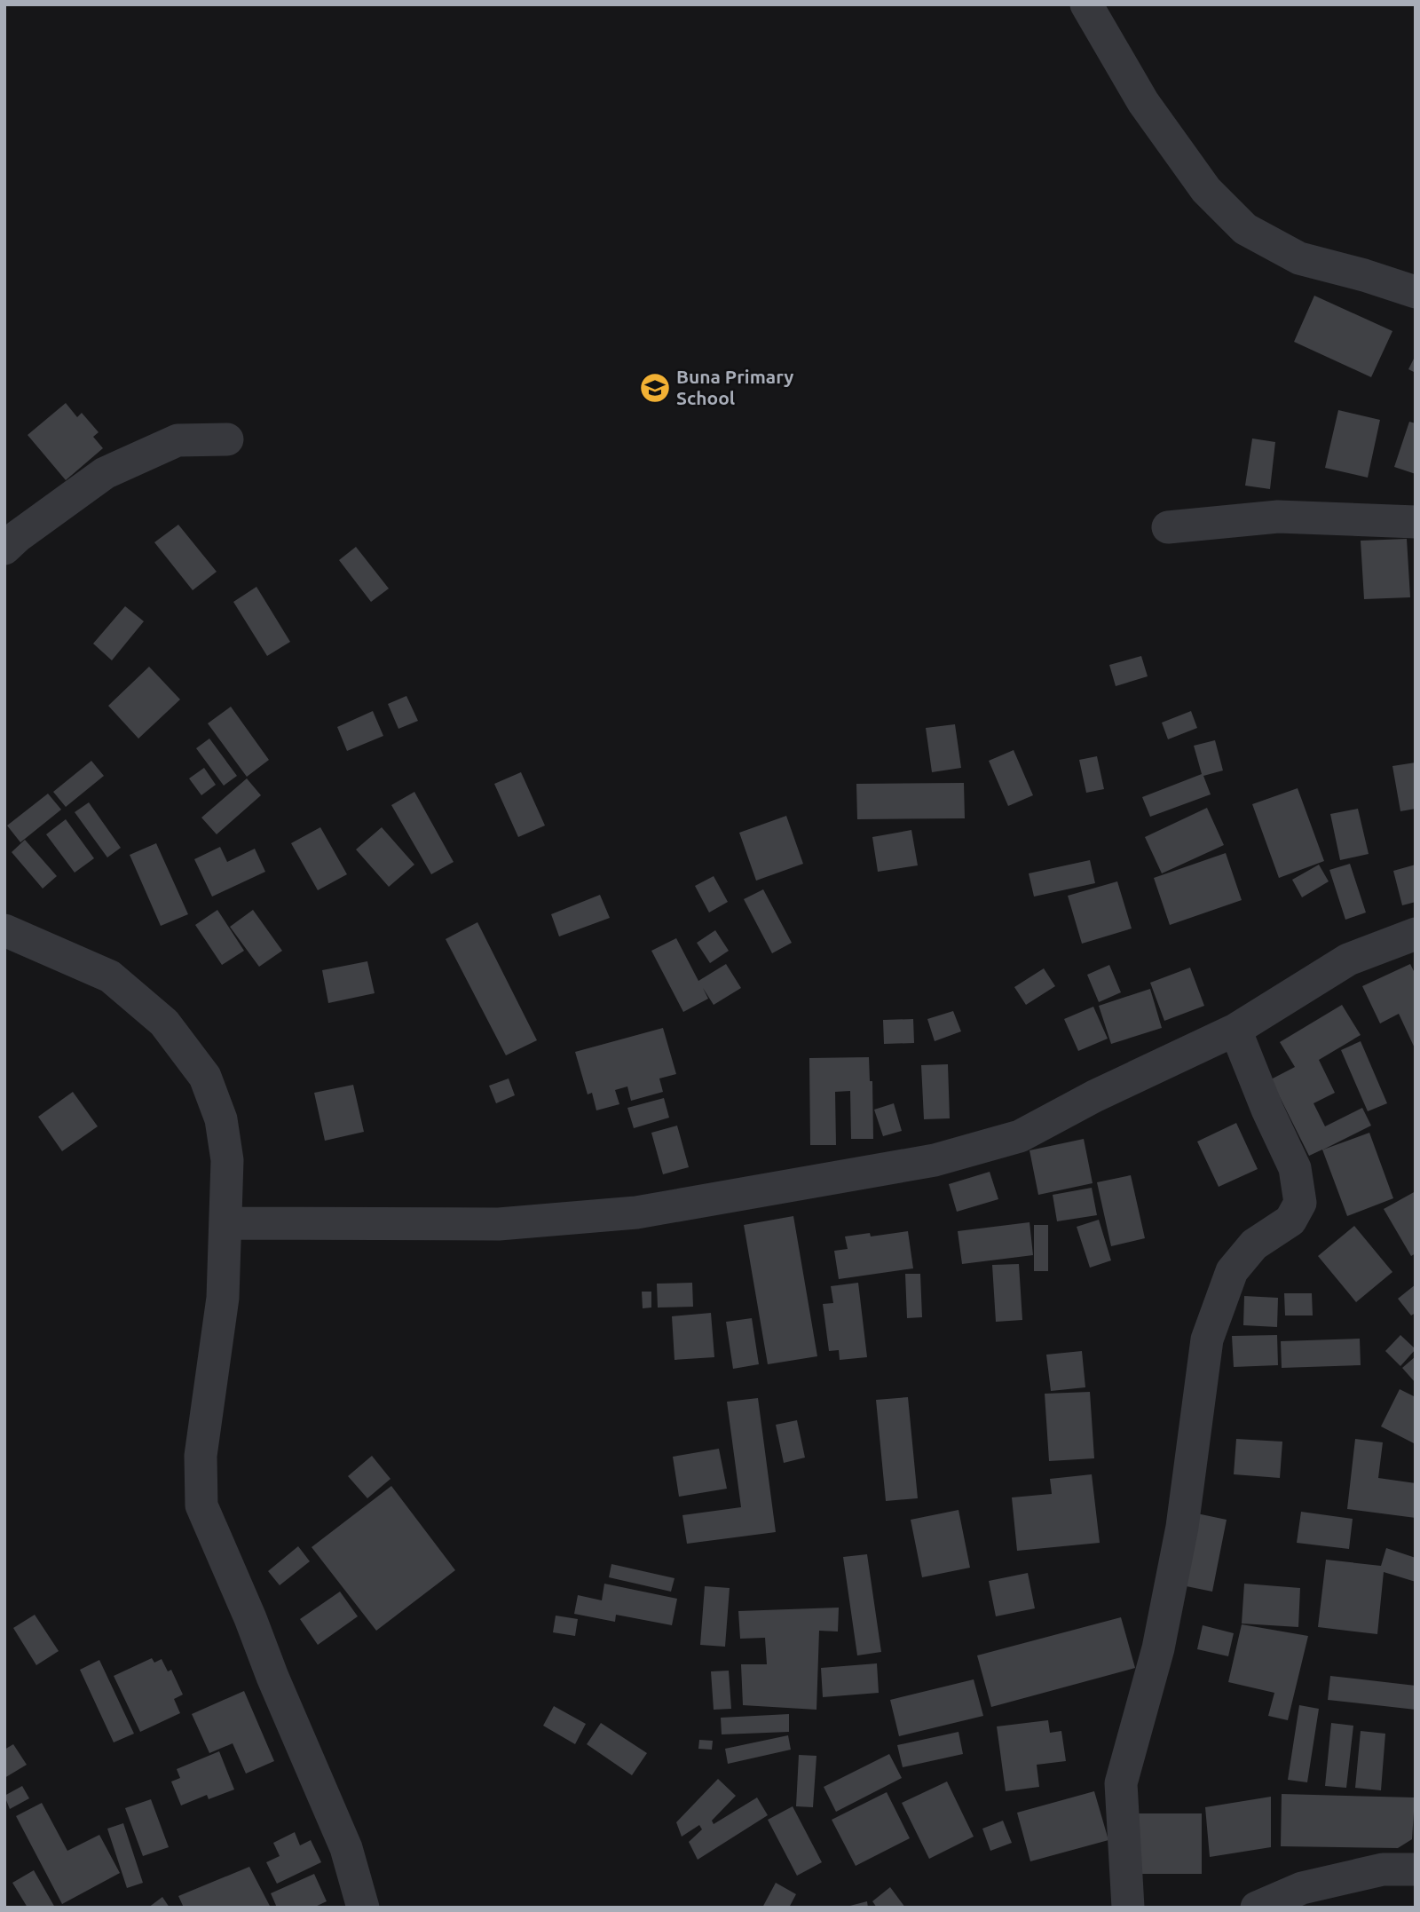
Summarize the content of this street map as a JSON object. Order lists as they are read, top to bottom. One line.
{"places":{"school or university":["Buna Primary School"]}}
